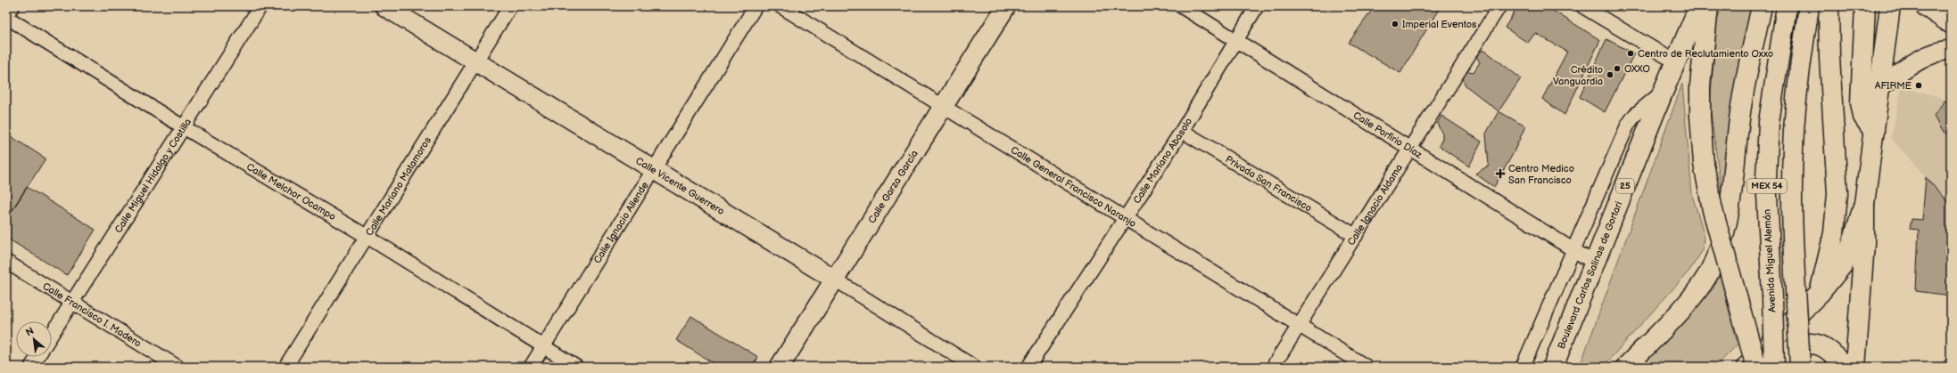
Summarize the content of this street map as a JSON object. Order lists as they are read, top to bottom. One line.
{"streets":{"main road":["25","MEX 54","Avenida Miguel Alemán","Boulevard Carlos Salinas de Gortari"],"street":["Calle Porfirio Díaz","Calle Mariano Abasolo","Calle Miguel Hidalgo y Costilla","Privada San Francisco","Calle Vicente Guerrero","Calle Garza García","Calle General Francisco Naranjo","Calle Mariano Matamoros","Calle Melchor Ocampo","Calle Ignacio Aldama","Calle Ignacio Allende","Calle Francisco I. Madero"]},"crossings":[["Calle Porfirio Díaz","Calle Mariano Abasolo"],["Calle Porfirio Díaz","Calle Ignacio Aldama"],["Calle Porfirio Díaz","Boulevard Carlos Salinas de Gortari"],["Calle Mariano Abasolo","Privada San Francisco"],["Calle Mariano Abasolo","Calle General Francisco Naranjo"],["Calle Miguel Hidalgo y Costilla","Calle Melchor Ocampo"],["Calle Miguel Hidalgo y Costilla","Calle Francisco I. Madero"],["Privada San Francisco","Calle Ignacio Aldama"],["Calle Vicente Guerrero","Calle Garza García"],["Calle Vicente Guerrero","Calle Mariano Matamoros"],["Calle Vicente Guerrero","Calle Ignacio Allende"],["Calle Garza García","Calle General Francisco Naranjo"],["Calle General Francisco Naranjo","Calle Ignacio Aldama"],["Calle Mariano Matamoros","Calle Melchor Ocampo"],["Calle Melchor Ocampo","Calle Ignacio Allende"]],"places":{"other":["Imperial Eventos","Centro de Reclutamiento Oxxo","OXXO","Crédito Vanguardia","AFIRME"],"health":["Centro Medico San Francisco"]},"north":"top left"}
